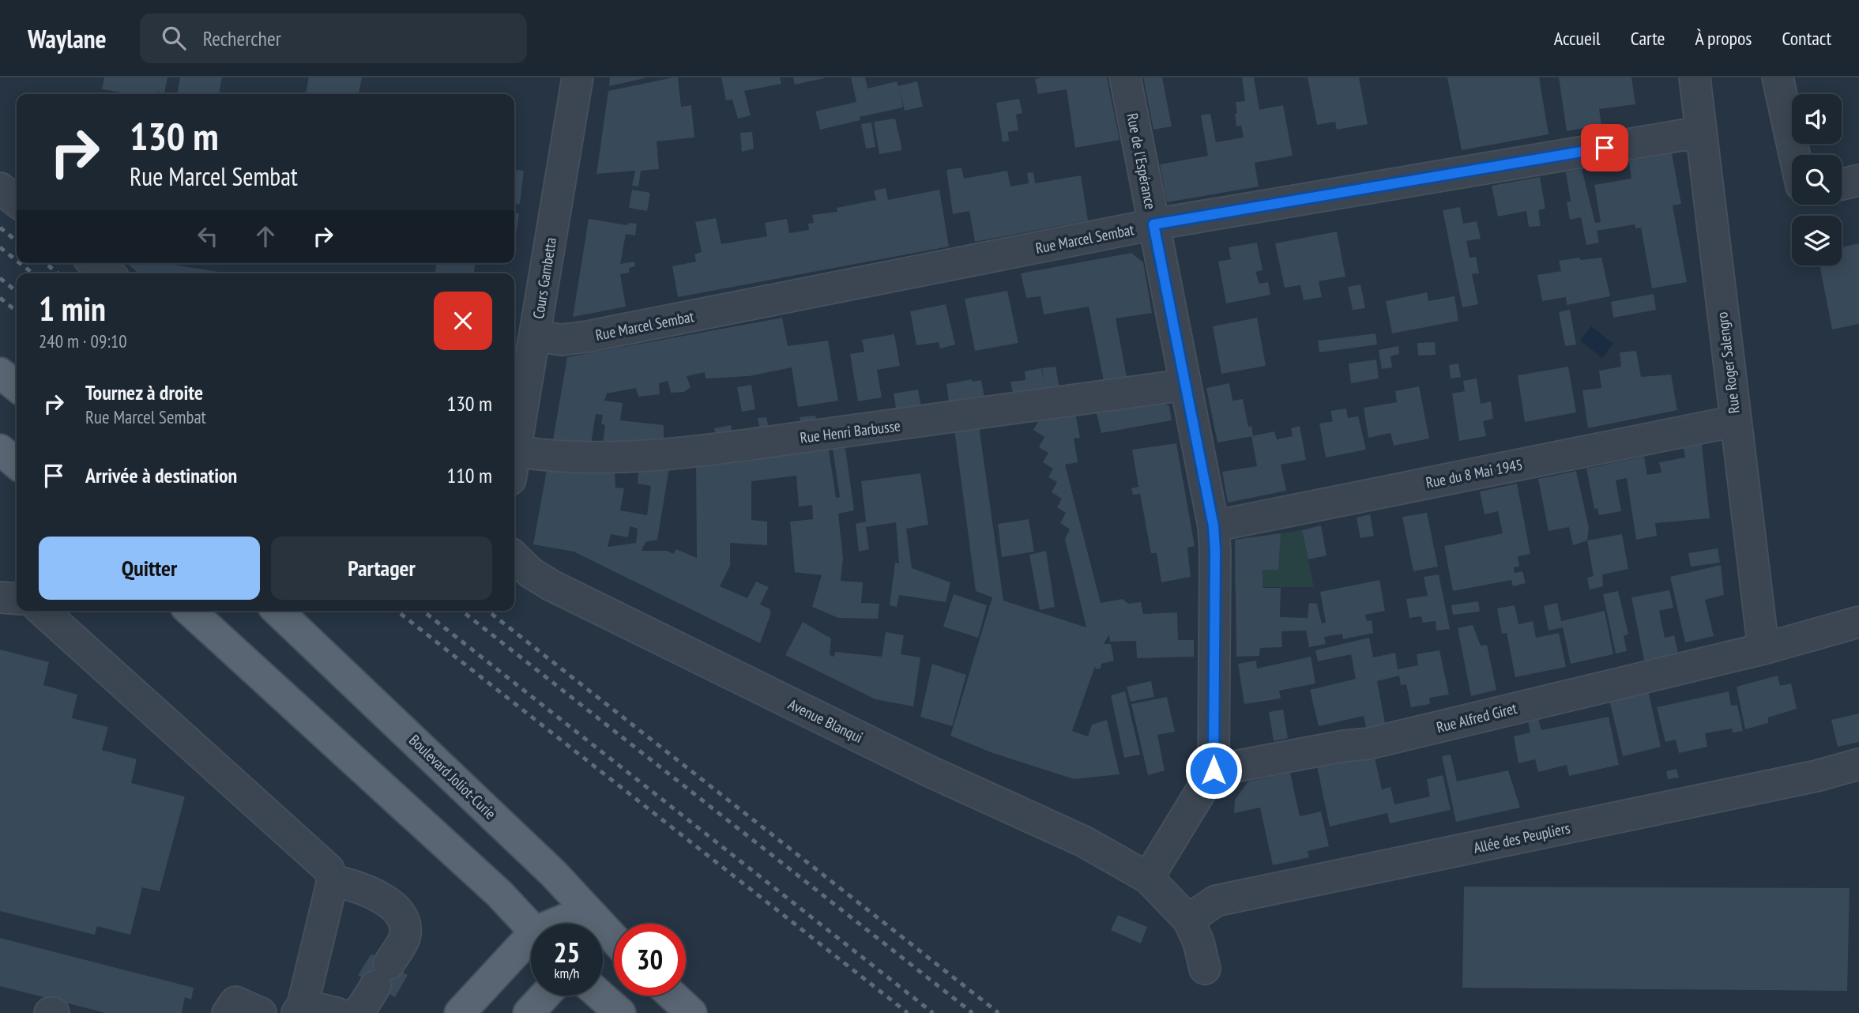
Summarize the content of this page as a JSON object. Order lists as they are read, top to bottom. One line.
{"streets":{"main road":["Boulevard Joliot-Curie"],"street":["Rue de l'Espérance","Rue Marcel Sembat","Cours Gambetta","Rue Roger Salengro","Rue Henri Barbusse","Rue du 8 Mai 1945","Rue Alfred Giret","Avenue Blanqui","Allée des Peupliers"]},"crossings":[["Rue de l'Espérance","Rue Marcel Sembat"],["Rue de l'Espérance","Rue Henri Barbusse"],["Rue de l'Espérance","Rue du 8 Mai 1945"],["Rue de l'Espérance","Rue Alfred Giret"],["Rue Marcel Sembat","Cours Gambetta"],["Rue Marcel Sembat","Rue Roger Salengro"],["Rue Roger Salengro","Rue du 8 Mai 1945"],["Rue Roger Salengro","Rue Alfred Giret"],["Avenue Blanqui","Allée des Peupliers"]],"page":{"header":"Waylane","search":"Rechercher","nav":["Accueil","Carte","À propos","Contact"],"turn":["130 m","Rue Marcel Sembat"],"heading":["1 min","240 m · 09:10"],"list":[{"name":"Tournez à droite","note":"Rue Marcel Sembat","value":"130 m"},{"name":"Arrivée à destination","value":"110 m"}],"buttons":["Quitter","Partager"],"speed":"25 km/h","limit":"30"}}
